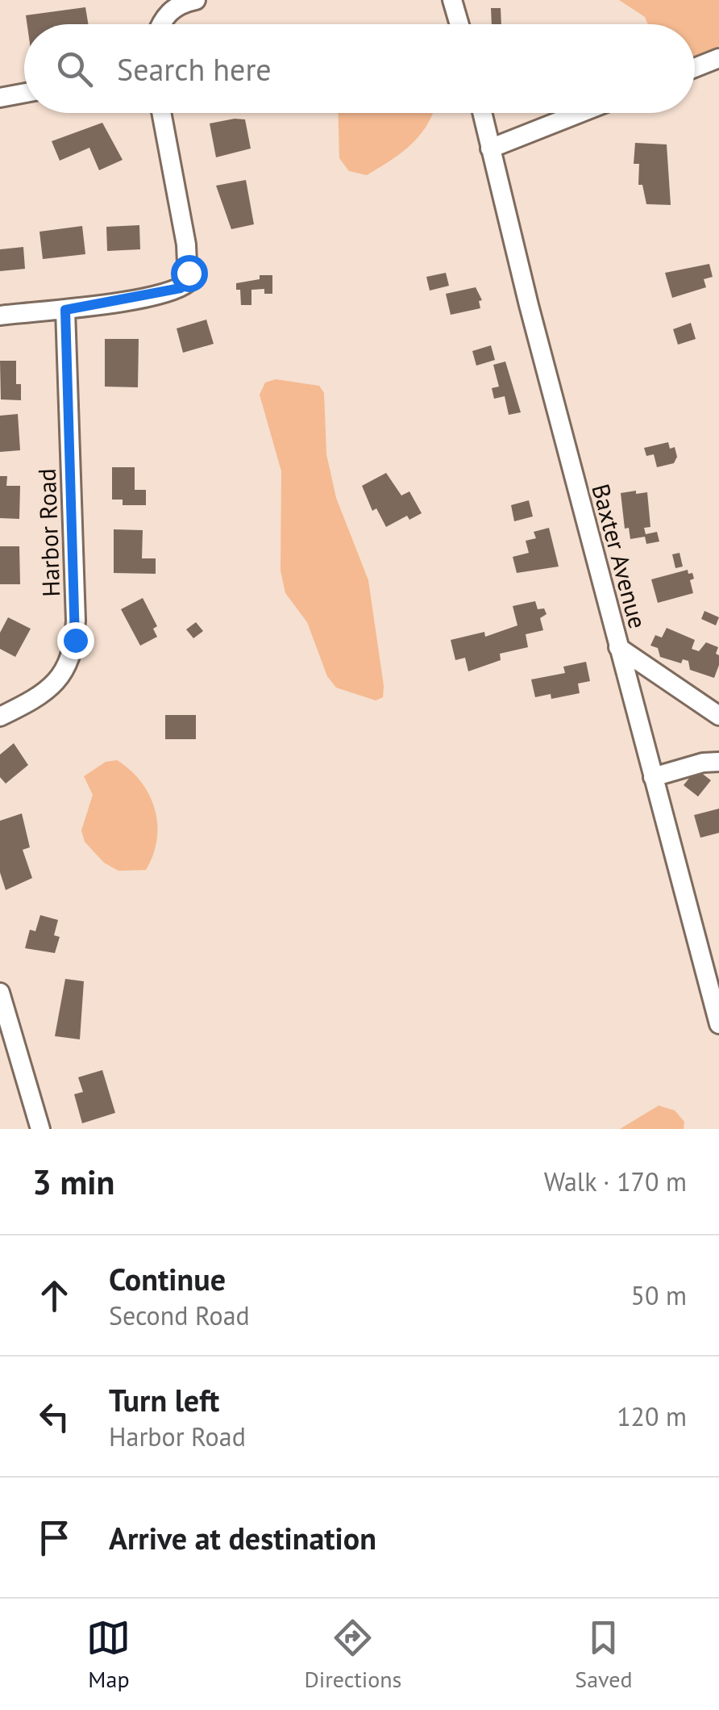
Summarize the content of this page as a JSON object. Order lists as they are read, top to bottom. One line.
{"streets":{"street":["Harbor Road","Baxter Avenue"]},"page":{"search":"Search here","heading":["3 min","Walk · 170 m"],"list":[["Continue","Second Road","50 m"],["Turn left","Harbor Road","120 m"],"Arrive at destination"],"nav":["Map","Directions","Saved"]}}
